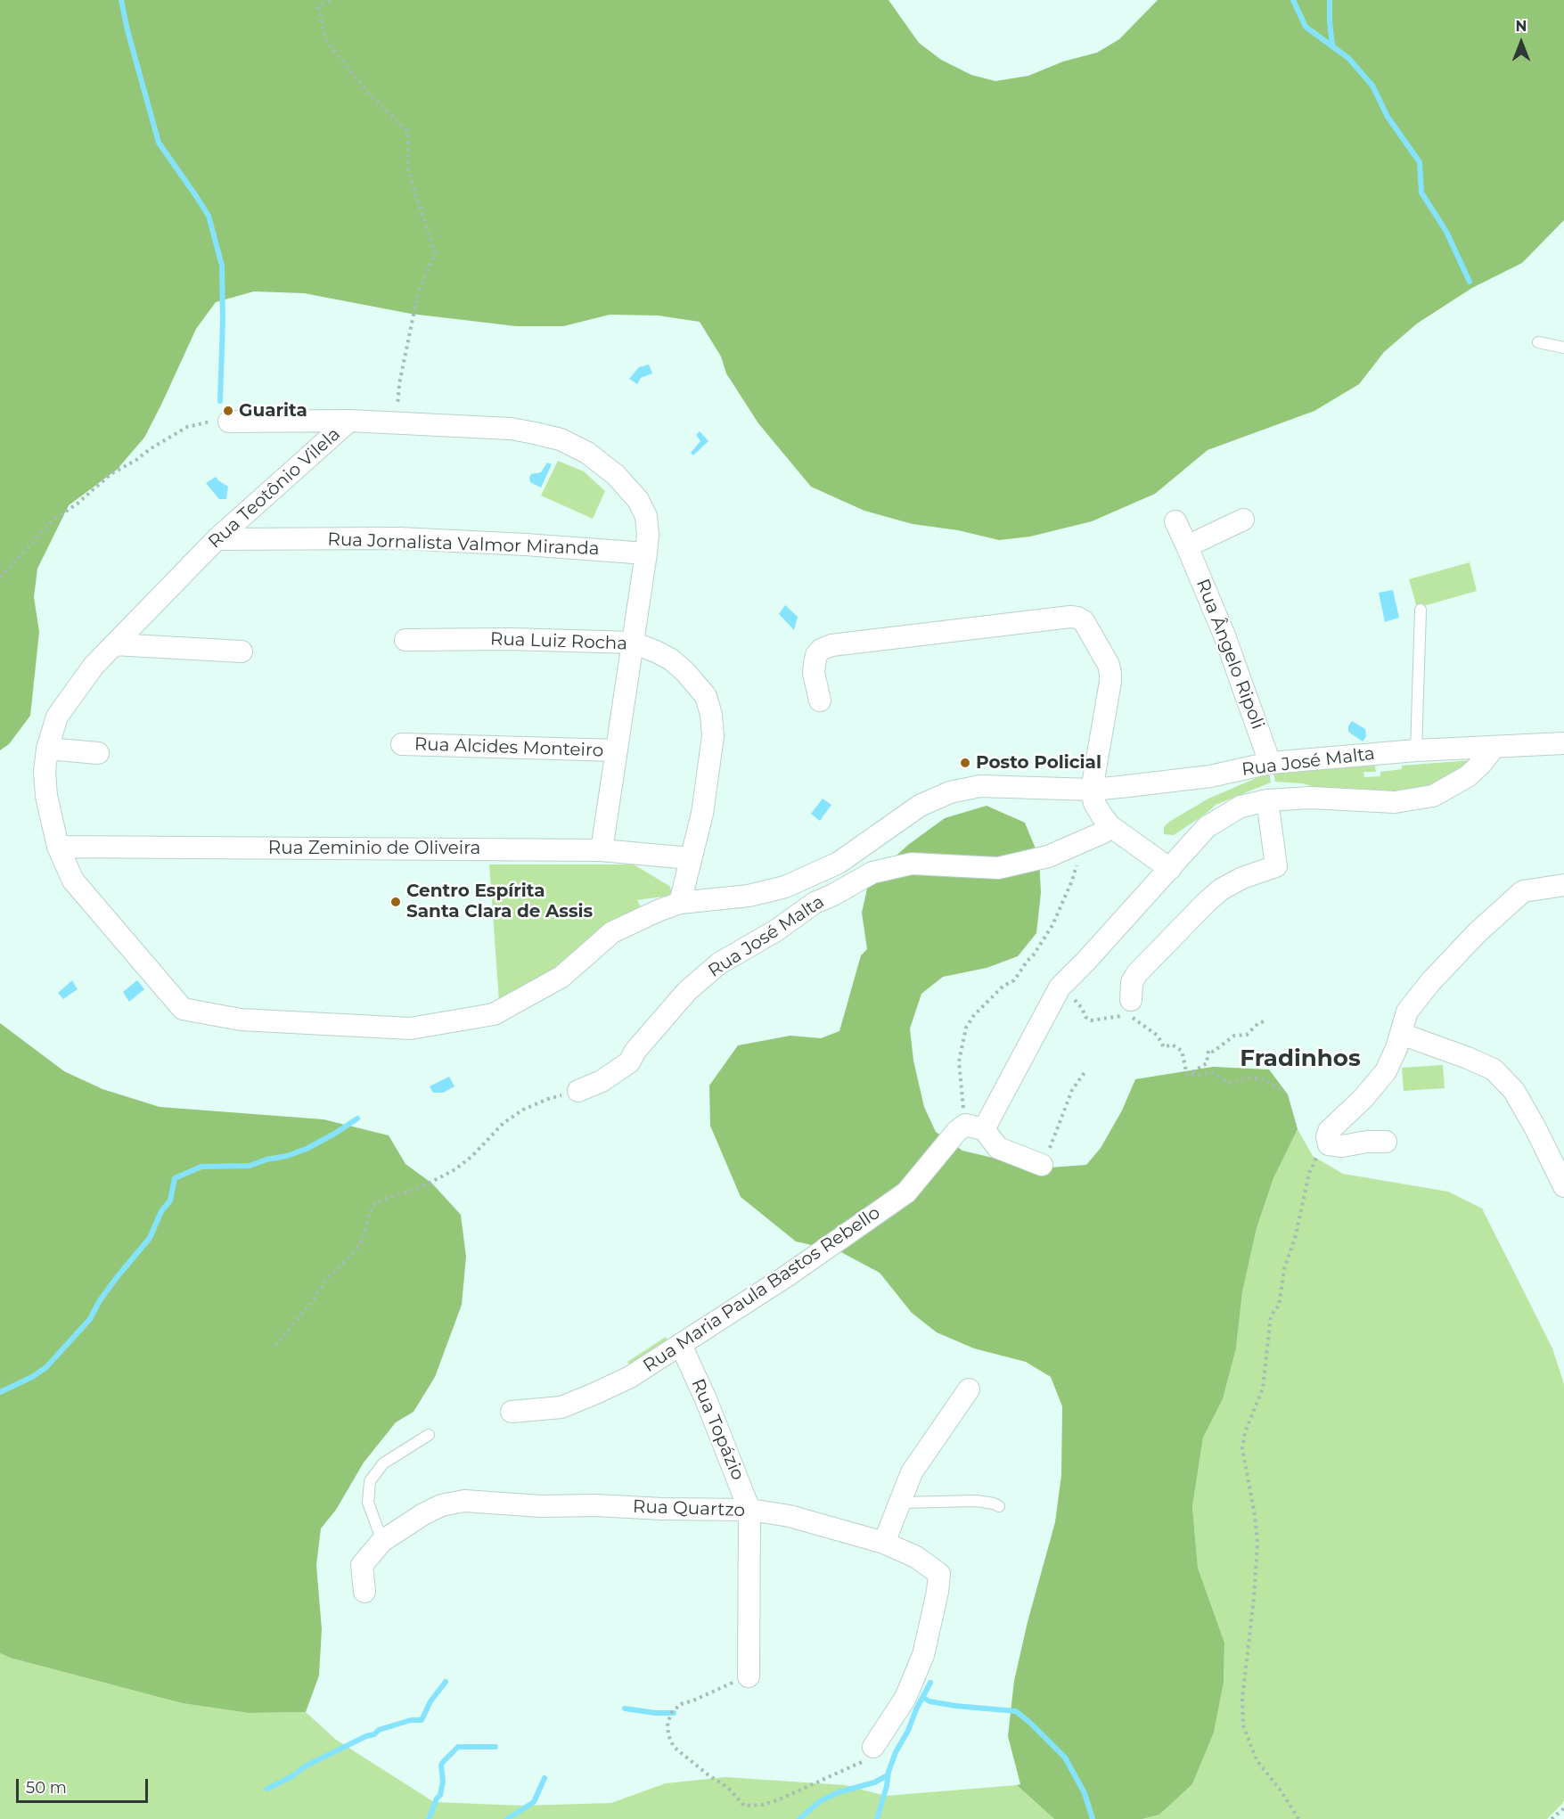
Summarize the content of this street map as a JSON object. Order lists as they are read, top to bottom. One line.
{"streets":{"street":["Rua Teotônio Vilela","Rua Jornalista Valmor Miranda","Rua Luiz Rocha","Rua Ângelo Ripoli","Rua Alcides Monteiro","Rua José Malta","Rua Zeminio de Oliveira","Rua Maria Paula Bastos Rebello","Rua Topázio","Rua Quartzo"]},"crossings":[["Rua Teotônio Vilela","Rua Jornalista Valmor Miranda"],["Rua Teotônio Vilela","Rua José Malta"],["Rua Teotônio Vilela","Rua Zeminio de Oliveira"],["Rua Luiz Rocha","Rua José Malta"],["Rua Luiz Rocha","Rua Zeminio de Oliveira"],["Rua Ângelo Ripoli","Rua José Malta"],["Rua José Malta","Rua Zeminio de Oliveira"],["Rua José Malta","Rua Maria Paula Bastos Rebello"],["Rua Maria Paula Bastos Rebello","Rua Topázio"],["Rua Topázio","Rua Quartzo"]],"districts":["Fradinhos"],"places":["Guarita","Posto Policial","Centro Espírita Santa Clara de Assis"],"scale_bar":"50 m","north":"top"}
